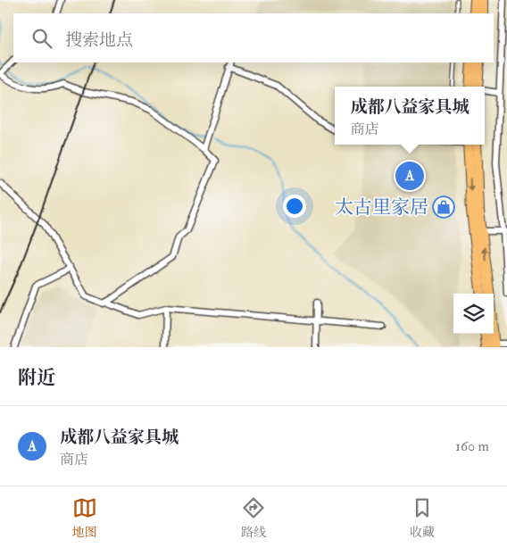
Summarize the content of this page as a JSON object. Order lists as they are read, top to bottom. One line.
{"places":{"shop":["太古里家居"]},"page":{"search":"搜索地点","popup":["成都八益家具城","商店"],"pins":"A","heading":"附近","list":[{"mark":"A","name":"成都八益家具城","note":"商店","value":"160 m"}],"nav":["地图","路线","收藏"]}}
